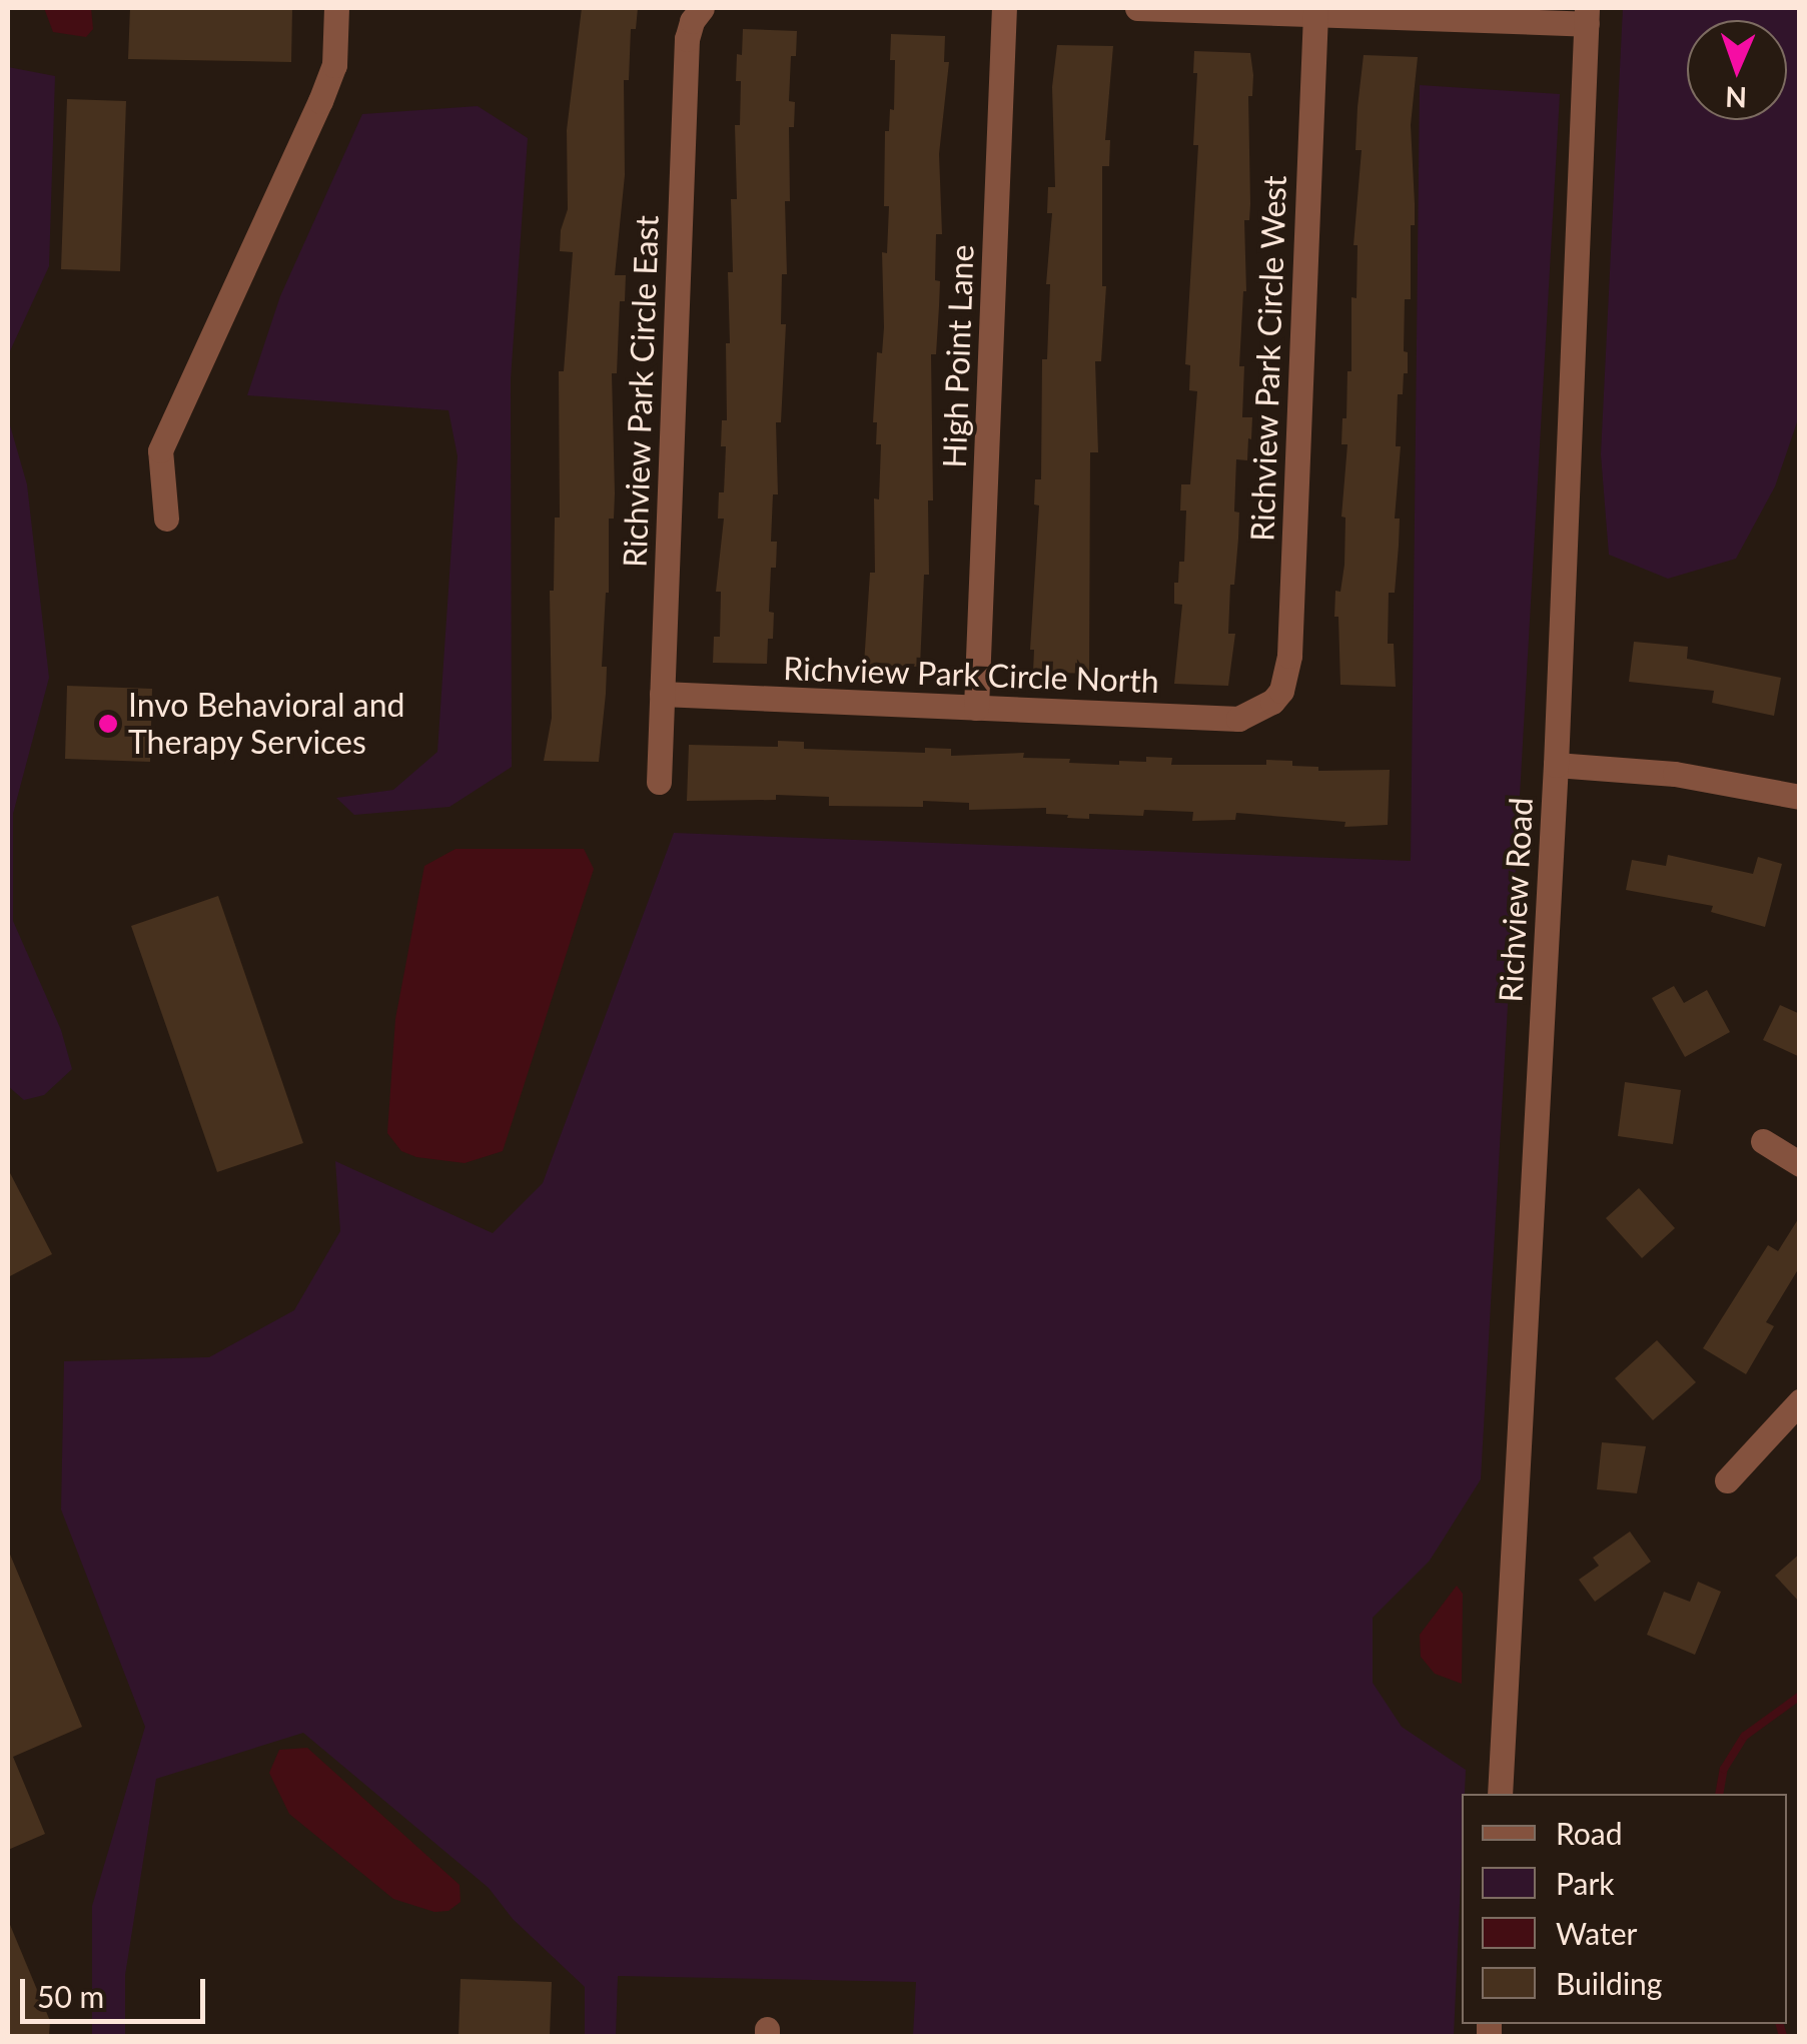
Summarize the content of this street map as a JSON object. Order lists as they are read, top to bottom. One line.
{"streets":{"street":["High Point Lane","Richview Park Circle West","Richview Park Circle East","Richview Park Circle North","Richview Road"]},"crossings":[["High Point Lane","Richview Park Circle North"],["Richview Park Circle West","Richview Park Circle North"],["Richview Park Circle East","Richview Park Circle North"]],"places":["Invo Behavioral and Therapy Services"],"legend":["Road","Park","Water","Building"],"scale_bar":"50 m","north":"bottom"}
